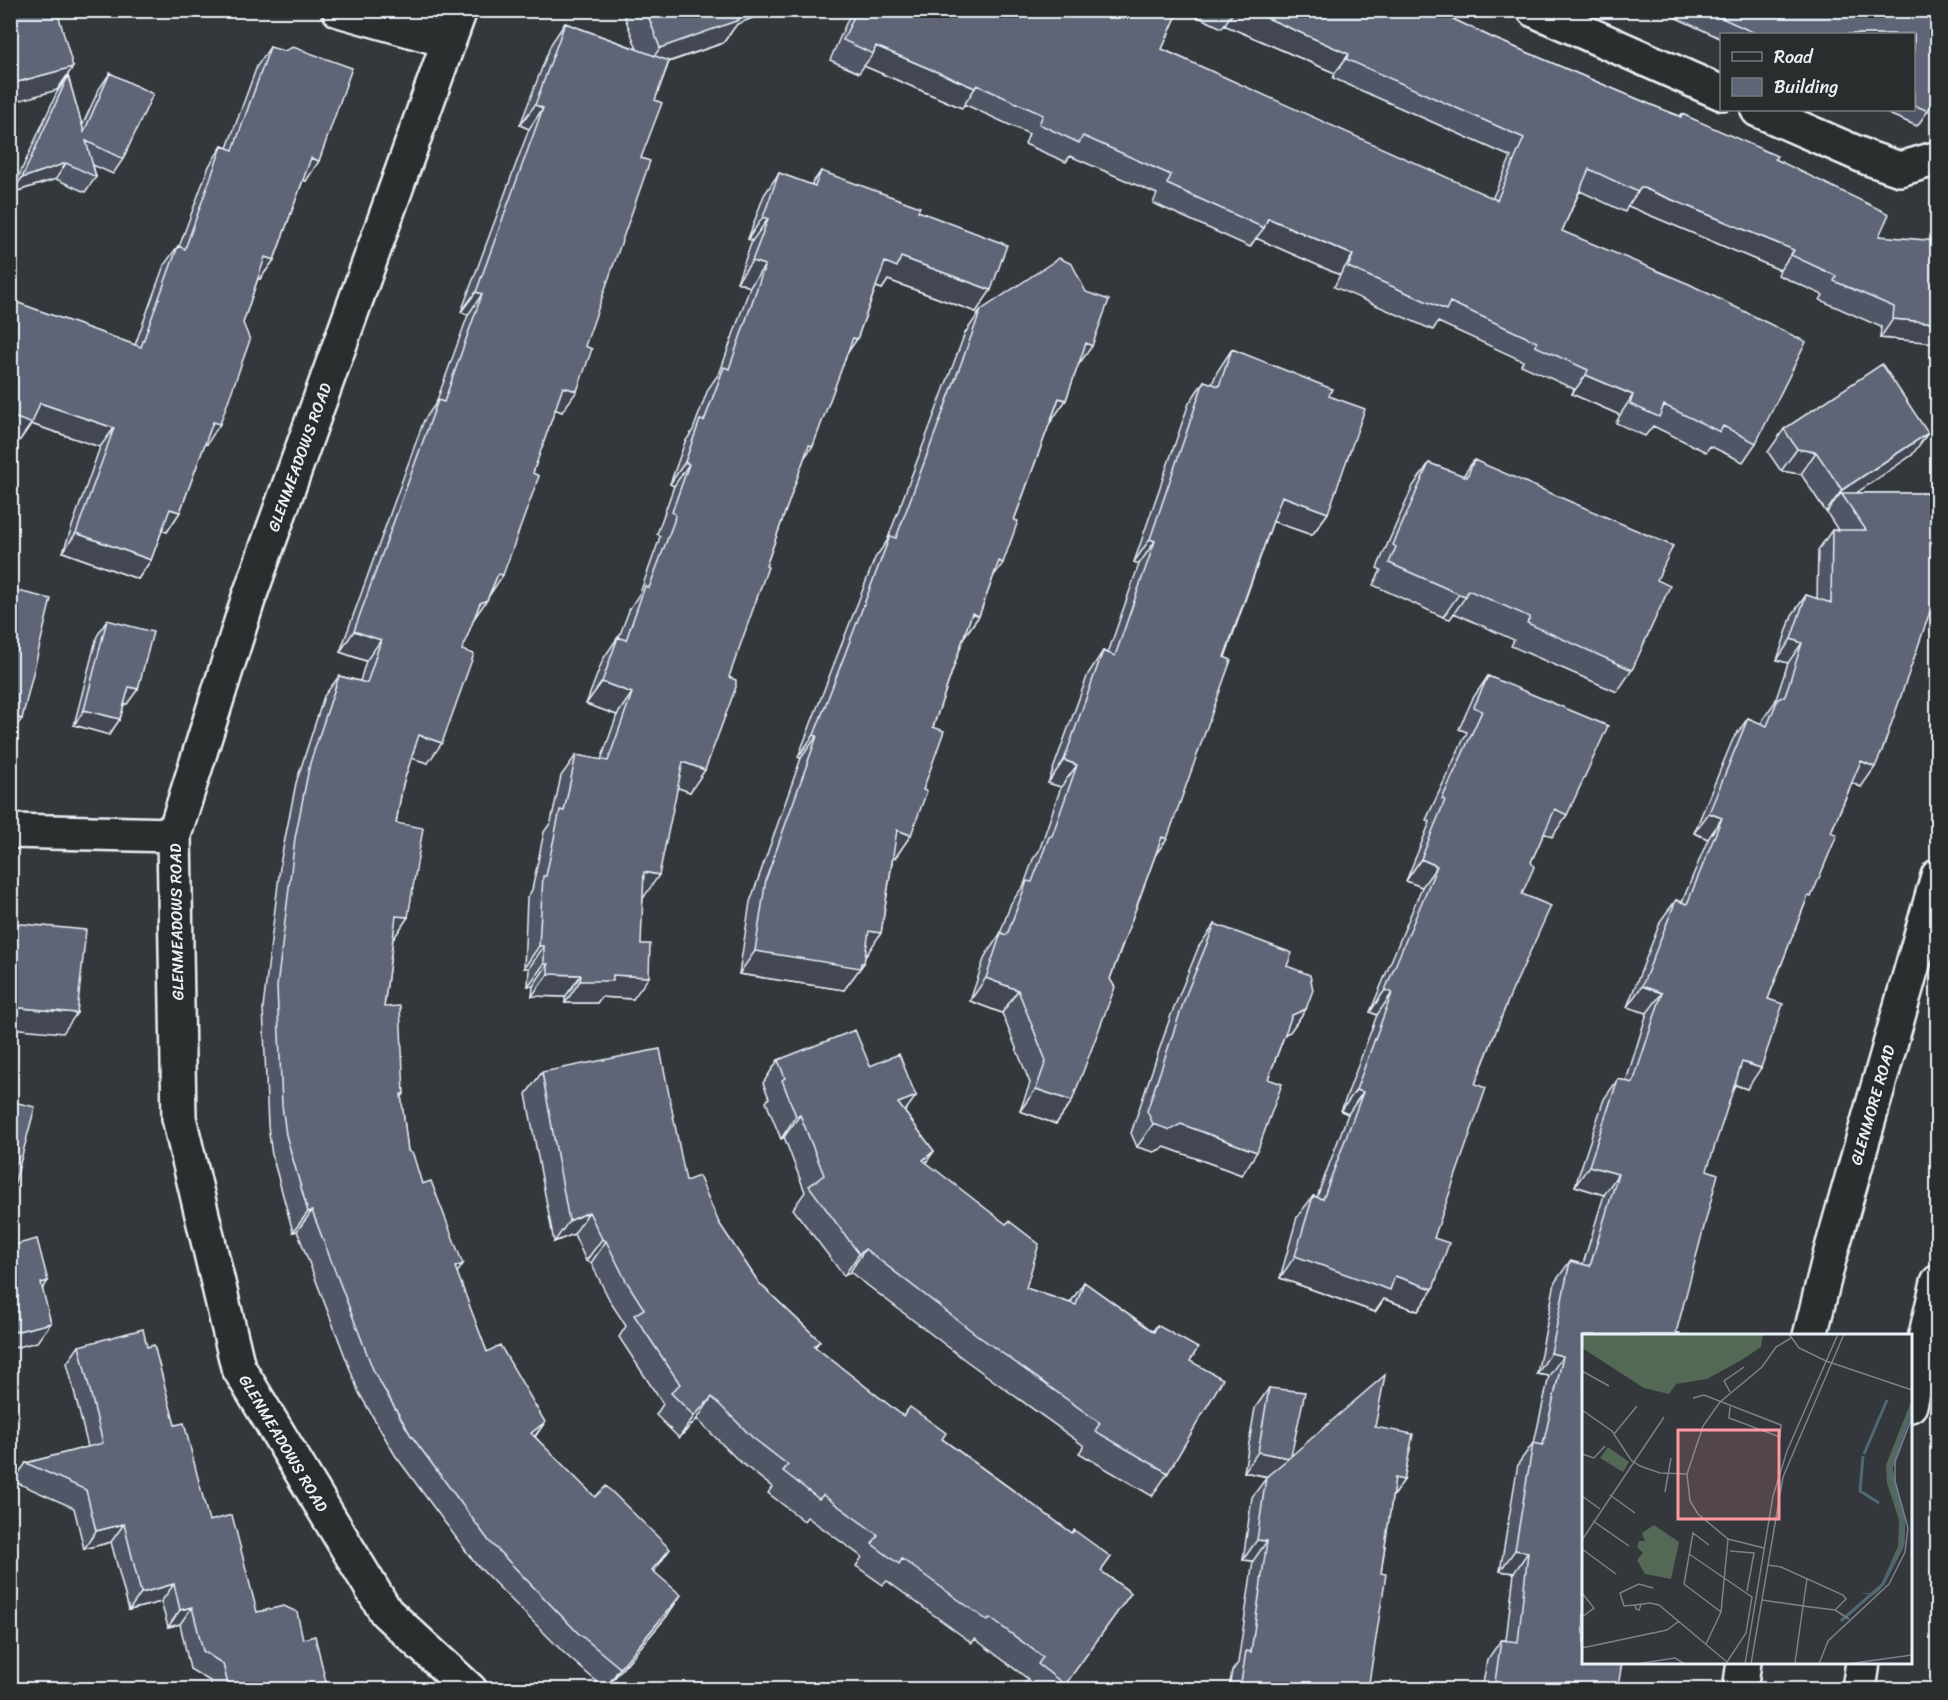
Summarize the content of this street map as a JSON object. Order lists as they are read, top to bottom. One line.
{"streets":{"street":["GLENMEADOWS ROAD","GLENMORE ROAD"]},"legend":["Road","Building"]}
